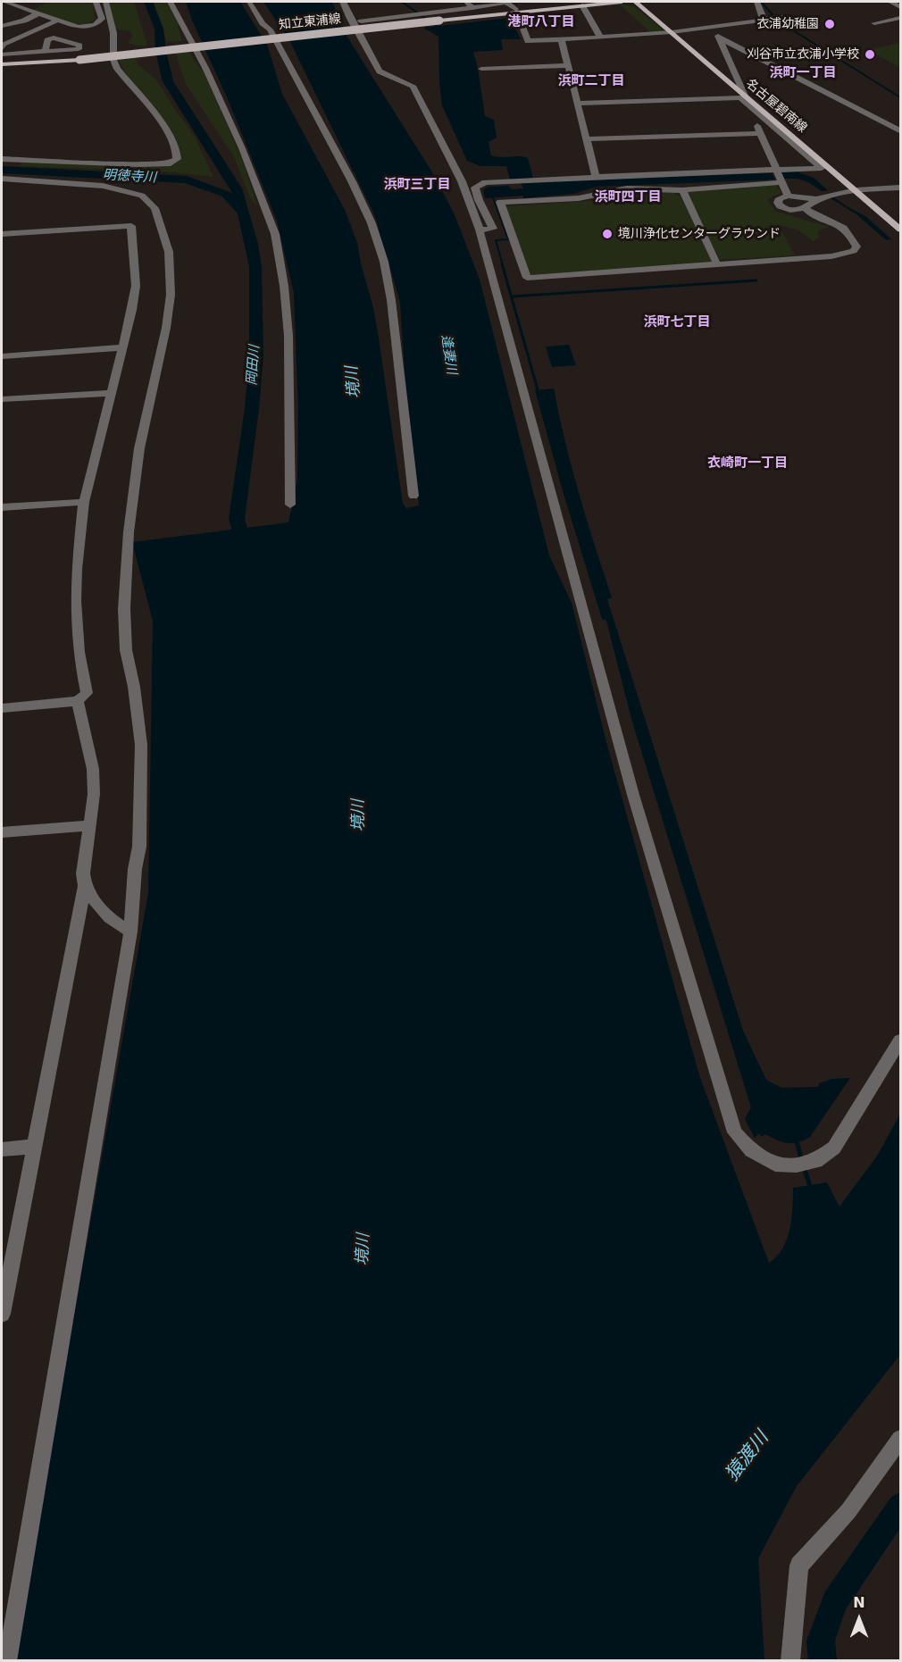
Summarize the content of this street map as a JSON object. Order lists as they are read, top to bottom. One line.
{"streets":{"main road":["知立東浦線","名古屋碧南線"]},"districts":["港町八丁目","浜町一丁目","浜町二丁目","浜町三丁目","浜町四丁目","浜町七丁目","衣崎町一丁目"],"water":["明徳寺川","逢妻川","岡田川","境川","猿渡川"],"places":["衣浦幼稚園","刈谷市立衣浦小学校","境川浄化センターグラウンド"],"north":"top"}
